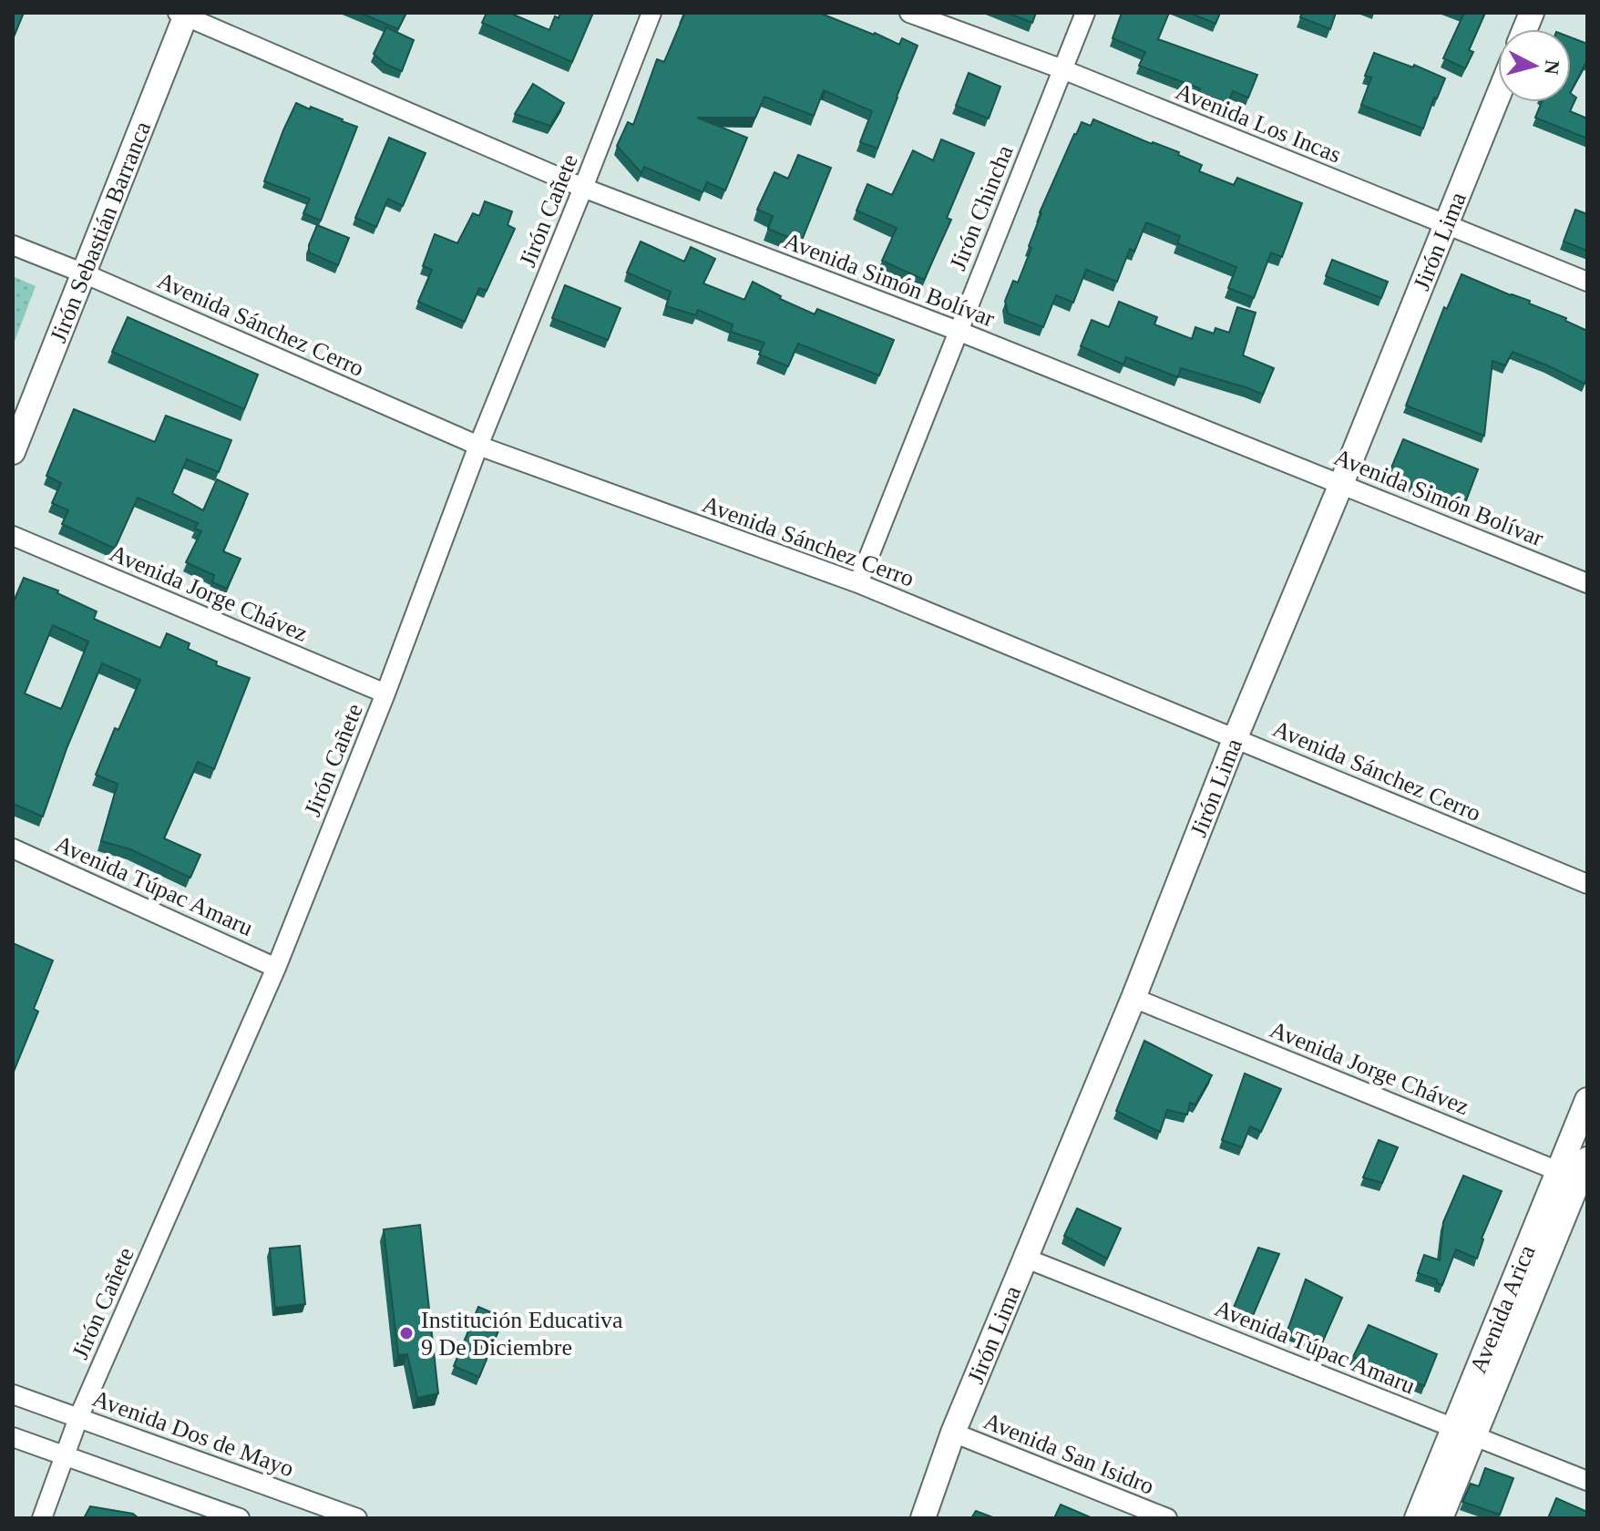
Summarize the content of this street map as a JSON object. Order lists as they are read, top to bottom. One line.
{"streets":{"street":["Avenida Los Incas","Jirón Chincha","Jirón Cañete","Jirón Sebastián Barranca","Jirón Lima","Avenida Simón Bolívar","Avenida Sánchez Cerro","Avenida Jorge Chávez","Avenida Túpac Amaru","Avenida Arica","Avenida Dos de Mayo","Avenida San Isidro"]},"crossings":[["Avenida Los Incas","Jirón Chincha"],["Avenida Los Incas","Jirón Lima"],["Jirón Chincha","Avenida Simón Bolívar"],["Jirón Chincha","Avenida Sánchez Cerro"],["Jirón Cañete","Avenida Simón Bolívar"],["Jirón Cañete","Avenida Sánchez Cerro"],["Jirón Cañete","Avenida Jorge Chávez"],["Jirón Cañete","Avenida Túpac Amaru"],["Jirón Cañete","Avenida Dos de Mayo"],["Jirón Sebastián Barranca","Avenida Simón Bolívar"],["Jirón Sebastián Barranca","Avenida Sánchez Cerro"],["Jirón Lima","Avenida Simón Bolívar"],["Jirón Lima","Avenida Sánchez Cerro"],["Jirón Lima","Avenida Jorge Chávez"],["Jirón Lima","Avenida Túpac Amaru"],["Jirón Lima","Avenida San Isidro"],["Avenida Jorge Chávez","Avenida Arica"],["Avenida Túpac Amaru","Avenida Arica"]],"places":["Institución Educativa 9 De Diciembre"],"north":"right"}
